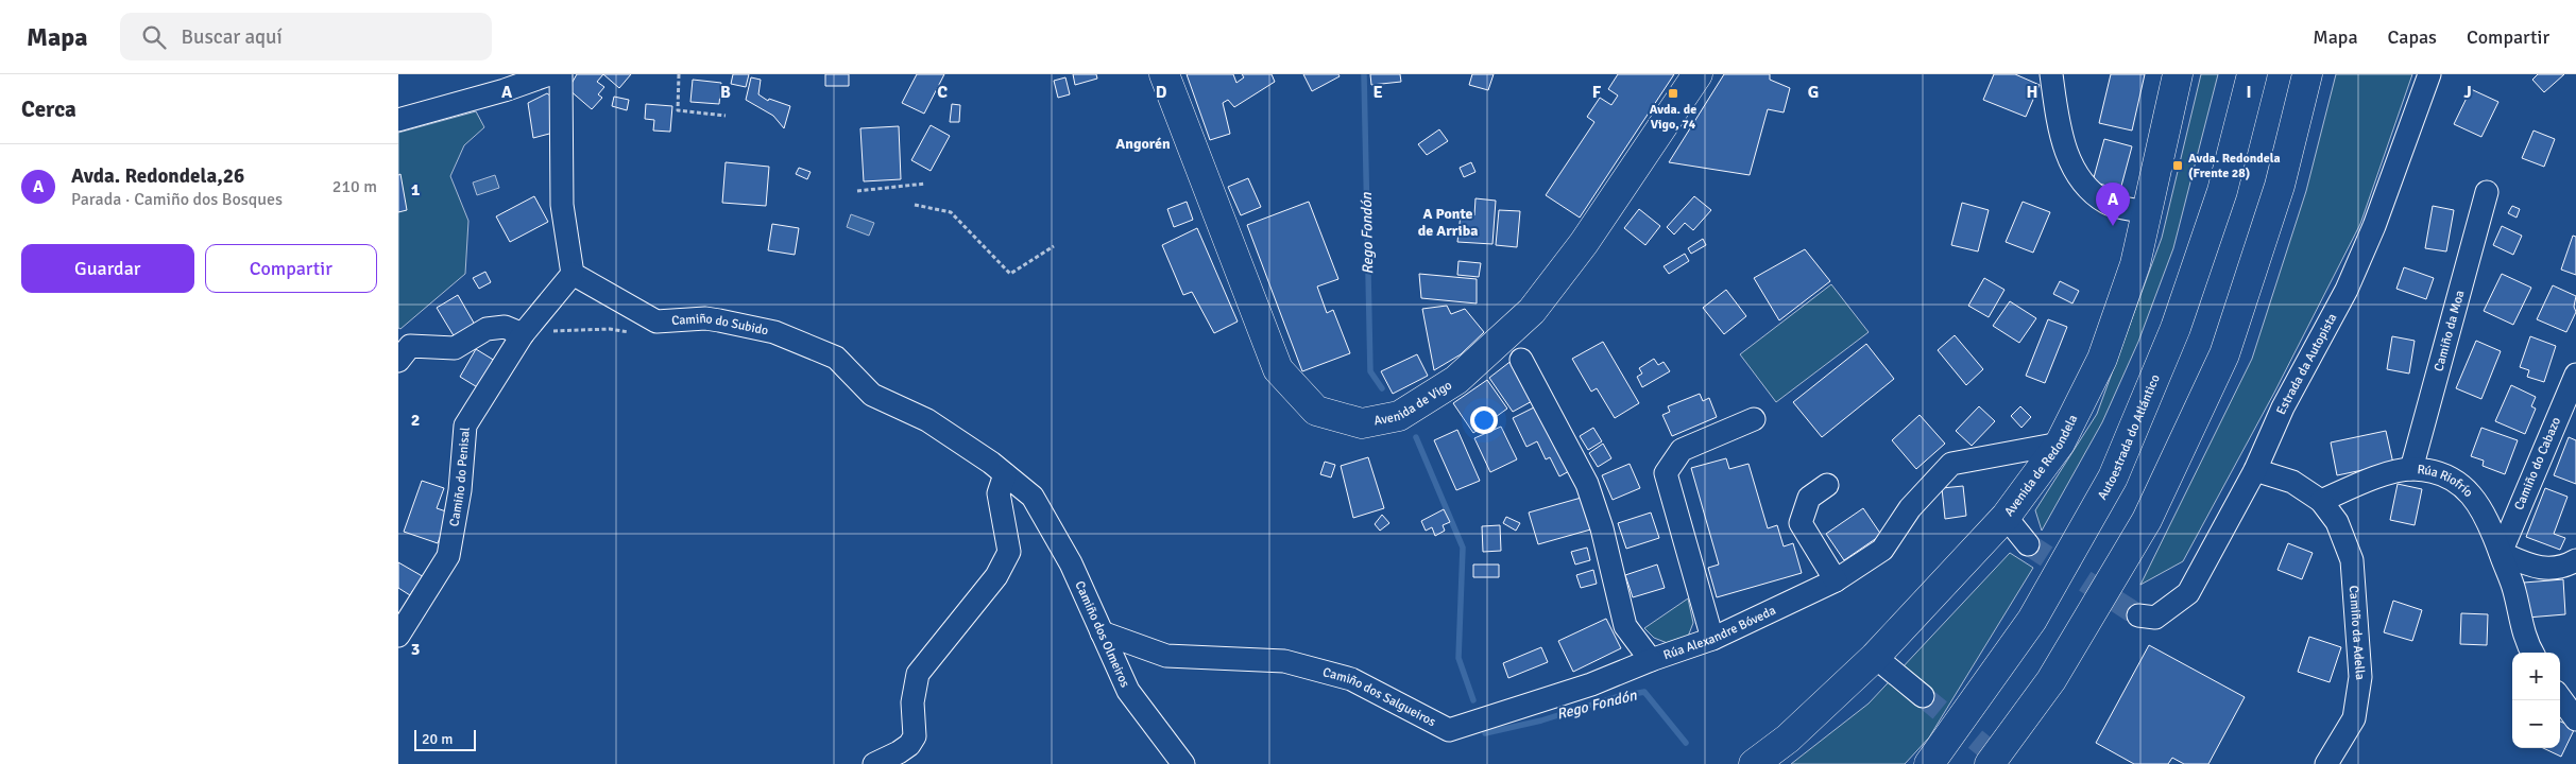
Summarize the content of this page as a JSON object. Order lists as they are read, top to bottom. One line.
{"streets":{"main road":["Avenida de Vigo","Autoestrada do Atlántico","Avenida de Redondela"],"street":["Camiño do Subido","Camiño da Moa","Estrada da Autopista","Camiño do Cabazo","Camiño do Penisal","Rúa Riofrío","Rúa Alexandre Bóveda","Camiño da Adella","Camiño dos Olmeiros","Camiño dos Salgueiros"]},"crossings":[["Camiño do Subido","Camiño do Penisal"],["Camiño do Subido","Camiño dos Olmeiros"],["Camiño da Moa","Rúa Riofrío"],["Avenida de Redondela","Rúa Alexandre Bóveda"],["Camiño do Cabazo","Rúa Riofrío"],["Rúa Riofrío","Camiño da Adella"],["Rúa Alexandre Bóveda","Camiño dos Salgueiros"],["Camiño dos Olmeiros","Camiño dos Salgueiros"]],"districts":["Angorén","A Ponte de Arriba"],"water":["Rego Fondón"],"places":{"transit":["Avda. de Vigo, 74","Avda. Redondela (Frente 28)"]},"scale_bar":"20 m","page":{"header":"Mapa","search":"Buscar aquí","nav":["Mapa","Capas","Compartir"],"heading":"Cerca","list":[{"mark":"A","name":"Avda. Redondela,26","note":"Parada · Camiño dos Bosques","value":"210 m"}],"pins":"A","buttons":["Guardar","Compartir"],"map_buttons":["+","−"],"scale":"20 m"},"grid":{"columns":["A","B","C","D","E","F","G","H","I","J"],"rows":["1","2","3"]}}
